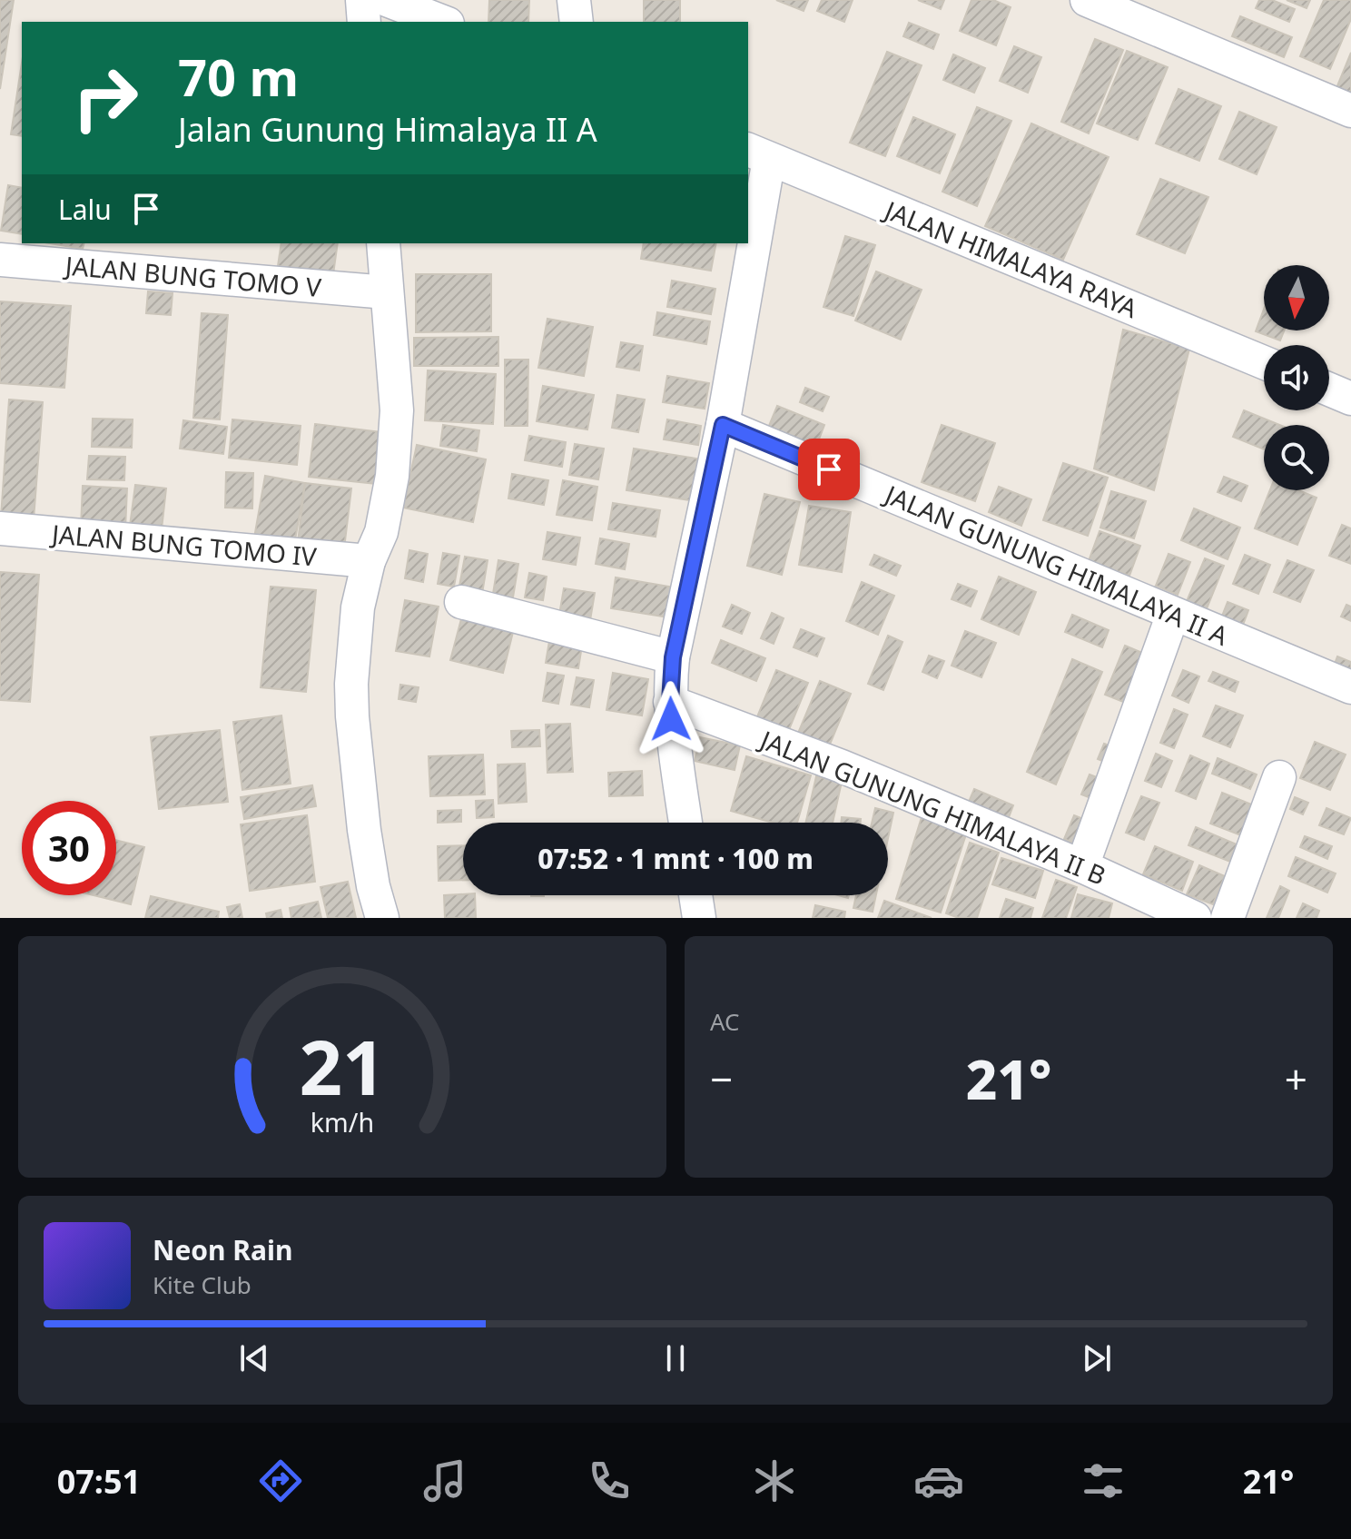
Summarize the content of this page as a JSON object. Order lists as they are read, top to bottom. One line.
{"streets":{"street":["JALAN HIMALAYA RAYA","JALAN BUNG TOMO V","JALAN BUNG TOMO IV","JALAN GUNUNG HIMALAYA II A","JALAN GUNUNG HIMALAYA II B"]},"north":"bottom","page":{"turn":["70 m","Jalan Gunung Himalaya II A"],"then":"Lalu","limit":"30","trip":"07:52 · 1 mnt · 100 m","tile":"AC","heat":["−","21°","+"],"song":["Neon Rain","Kite Club"],"tabs":["07:51","21°"],"gauge":["21","km/h"]}}
